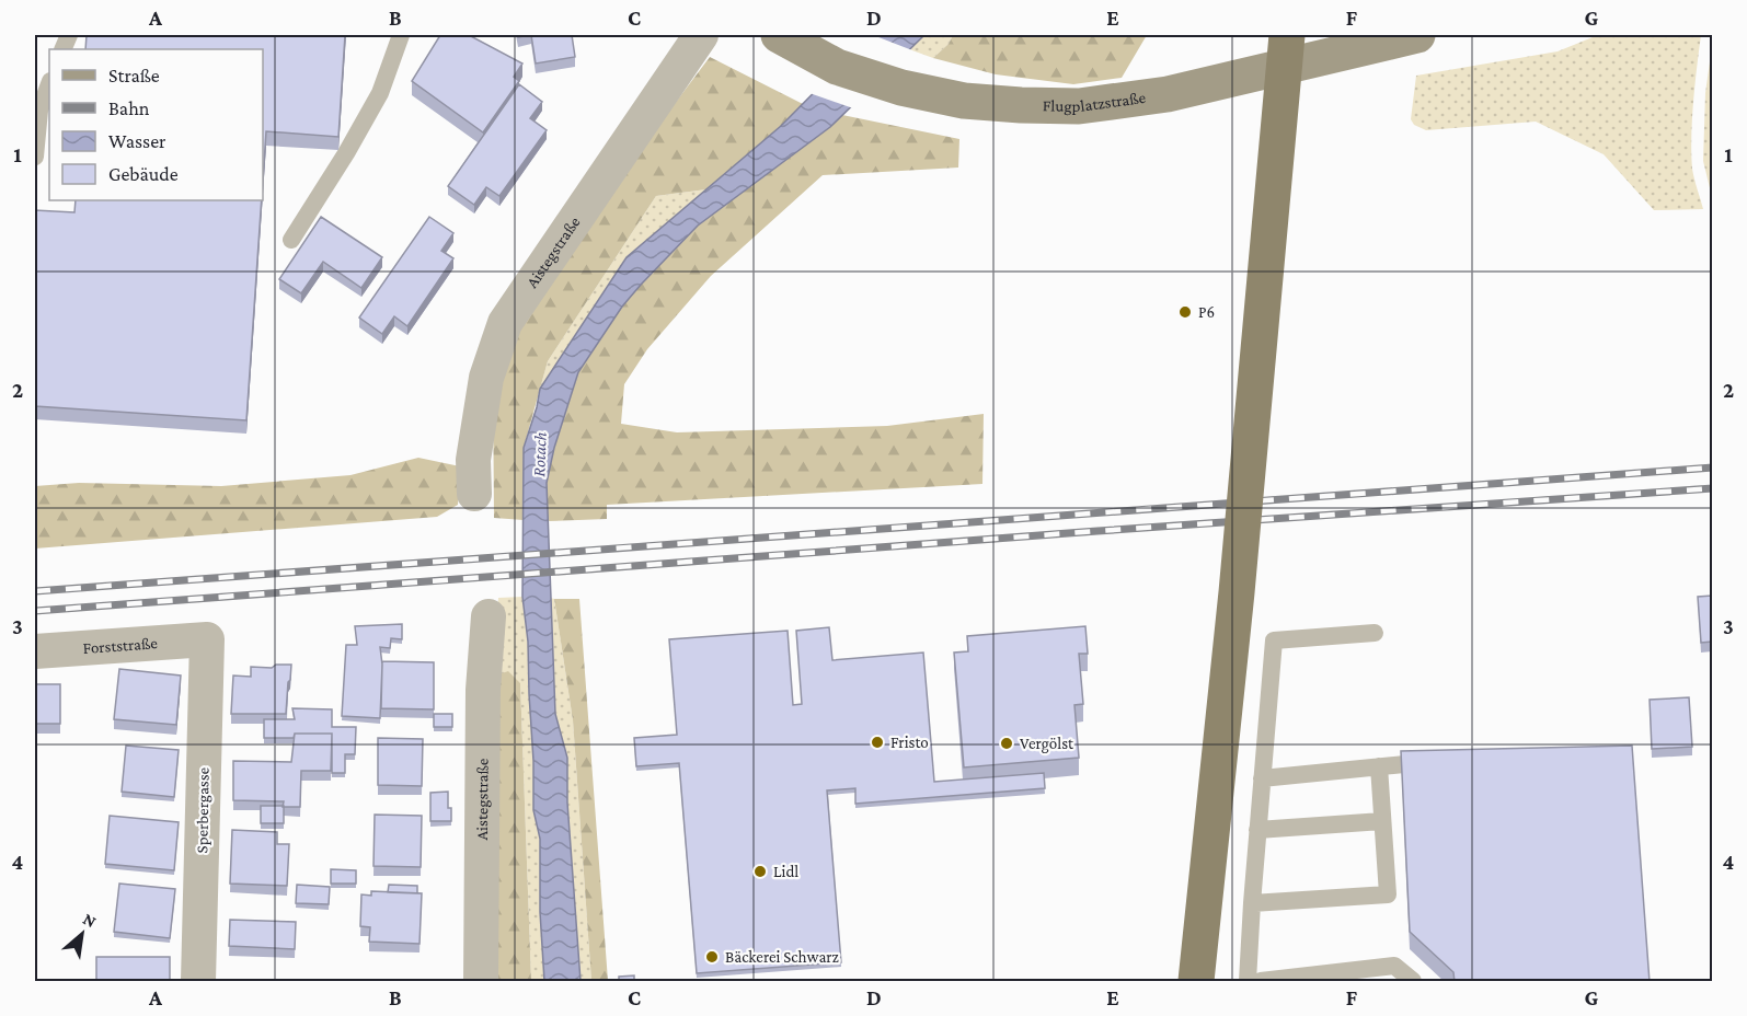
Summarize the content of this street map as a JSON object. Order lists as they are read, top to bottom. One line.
{"streets":{"street":["Flugplatzstraße","Aistegstraße","Forststraße","Sperbergasse"]},"crossings":[["Forststraße","Sperbergasse"]],"water":["Rotach"],"places":["P6","Fristo","Vergölst","Lidl","Bäckerei Schwarz"],"legend":["Straße","Bahn","Wasser","Gebäude"],"north":"top right","grid":{"columns":["A","B","C","D","E","F","G"],"rows":["1","2","3","4"]}}
